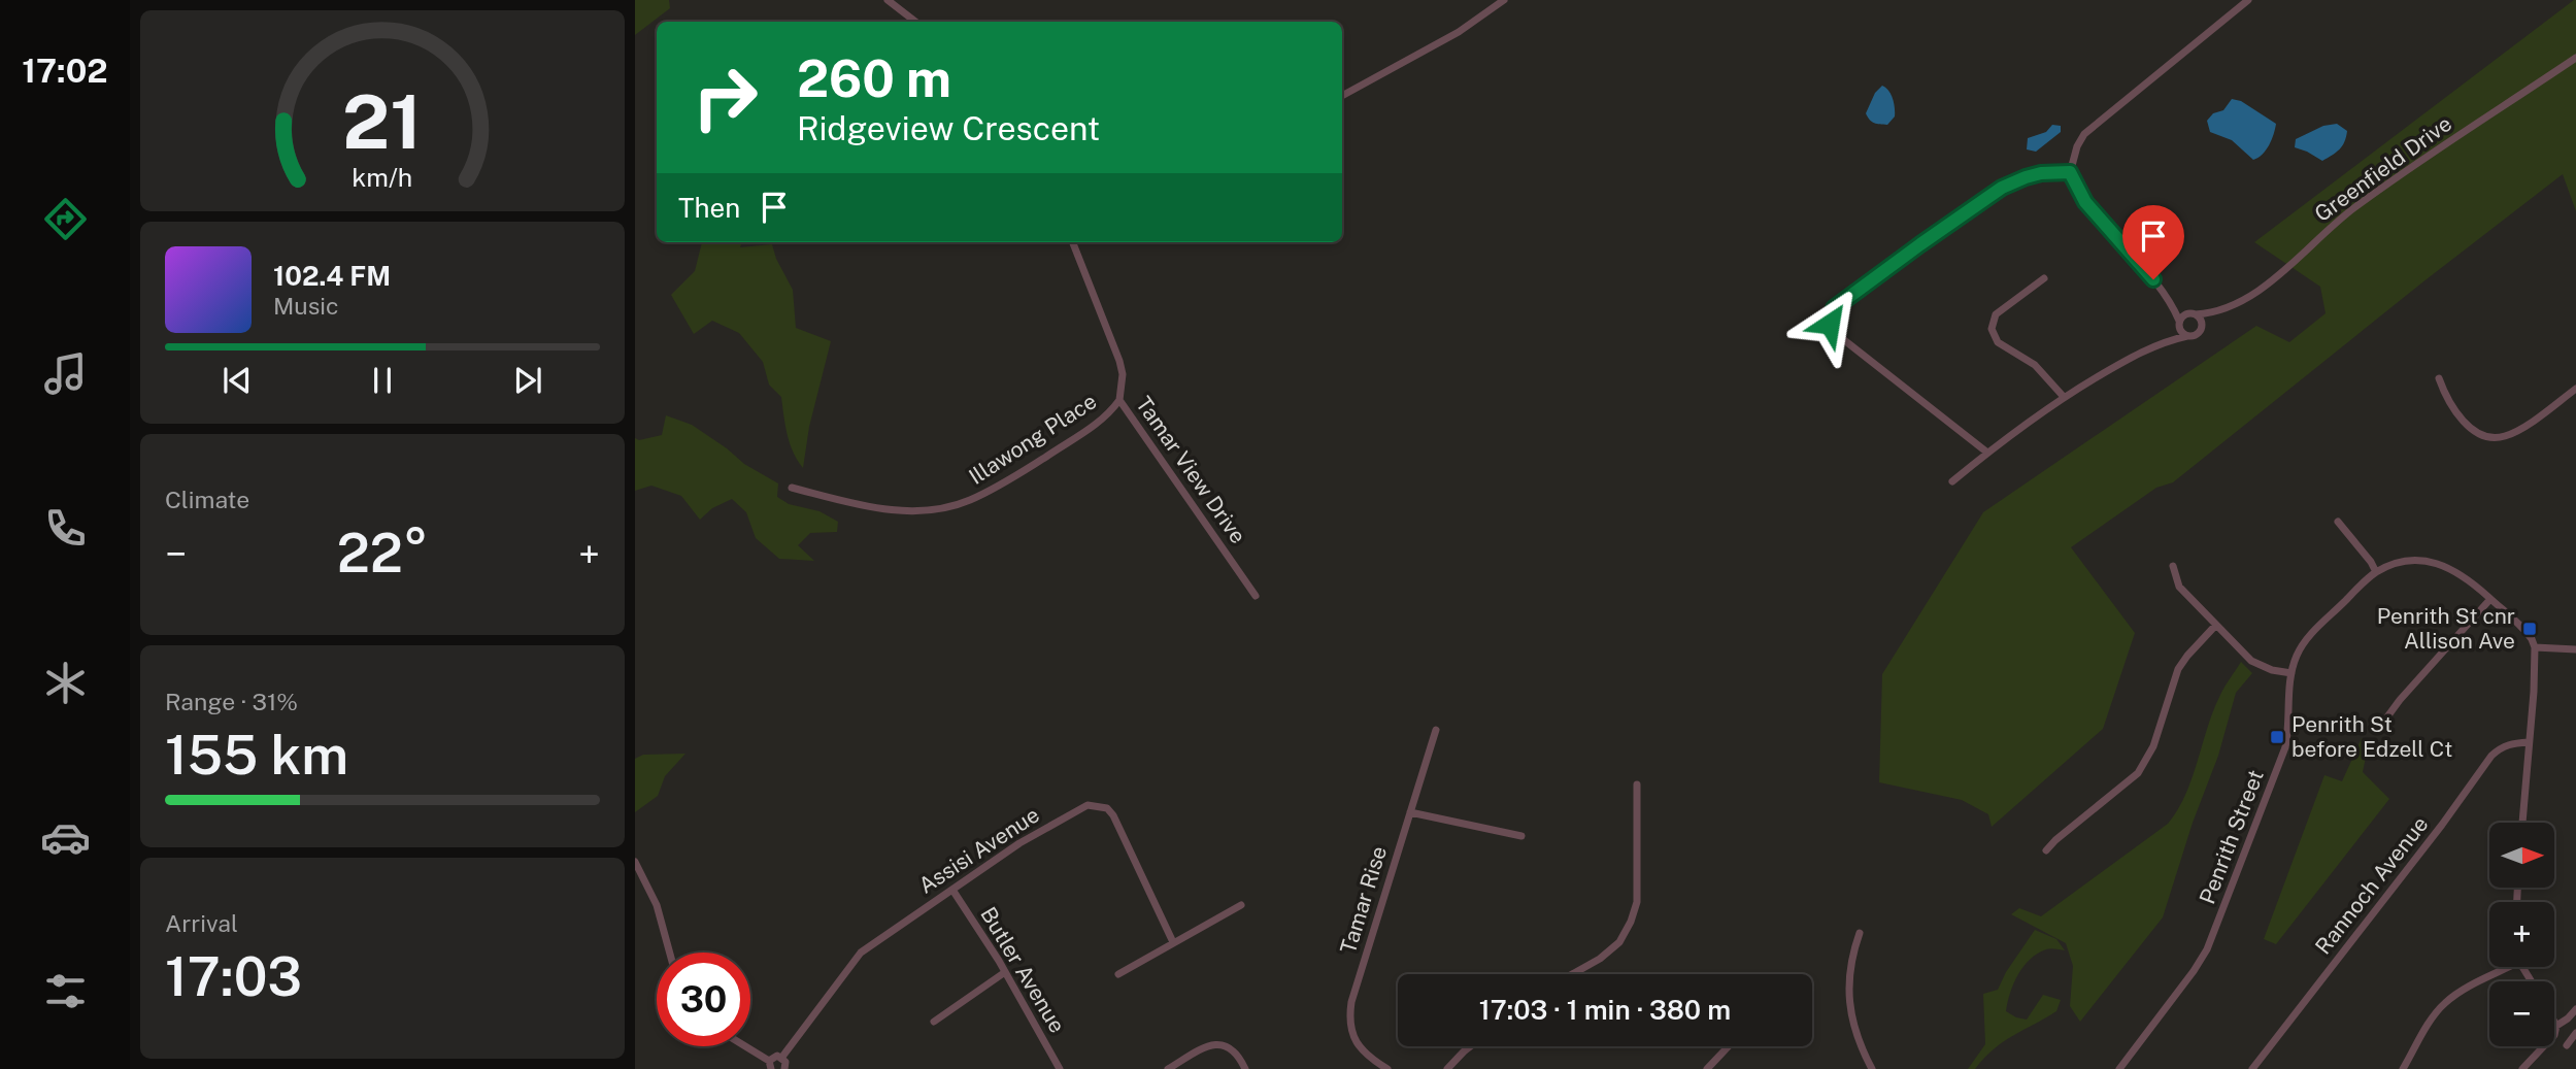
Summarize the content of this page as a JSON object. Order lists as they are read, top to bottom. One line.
{"streets":{"street":["Greenfield Drive","Illawong Place","Tamar View Drive","Penrith Street","Assisi Avenue","Rannoch Avenue","Tamar Rise","Butler Avenue"]},"crossings":[["Illawong Place","Tamar View Drive"],["Assisi Avenue","Butler Avenue"]],"places":{"transit":["Penrith St cnr Allison Ave","Penrith St before Edzell Ct"]},"north":"right","page":{"tabs":"17:02","turn":["260 m","Ridgeview Crescent"],"then":"Then","song":["102.4 FM","Music"],"tile":["Climate",["Range · 31%","155 km"],["Arrival","17:03"]],"heat":["−","22°","+"],"map_buttons":["+","−"],"limit":"30","trip":"17:03 · 1 min · 380 m","gauge":["21","km/h"]}}
